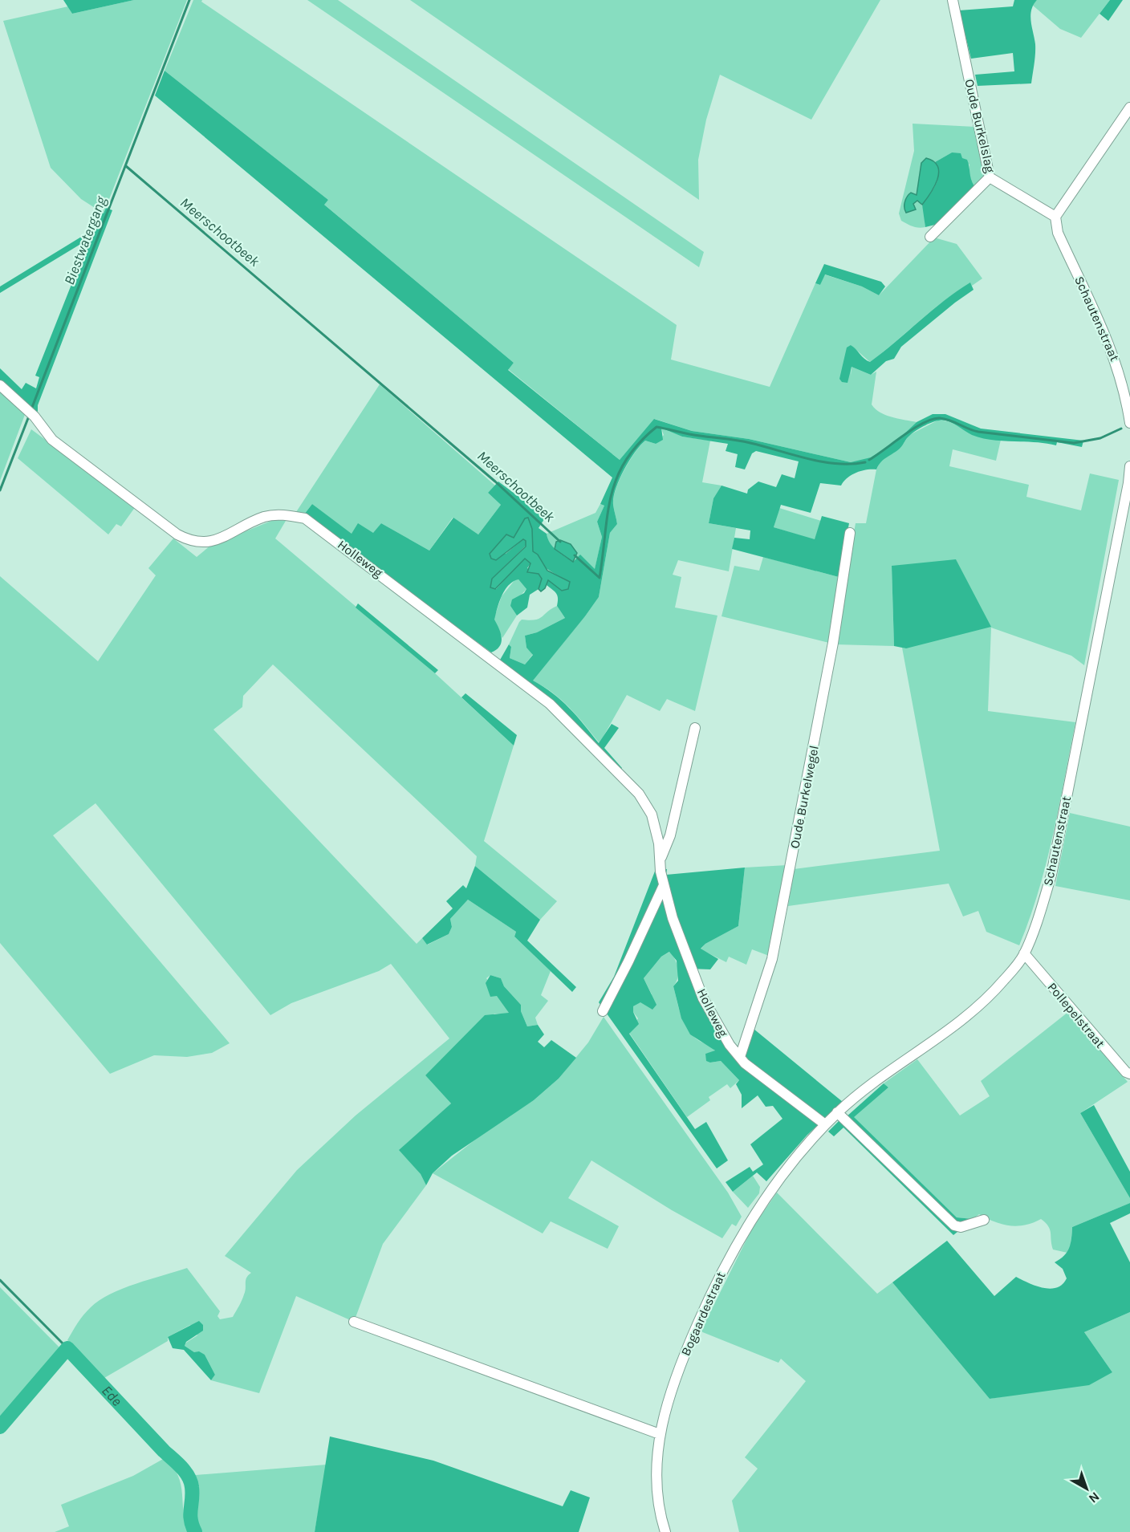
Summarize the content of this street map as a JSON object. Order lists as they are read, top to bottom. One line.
{"streets":{"street":["Oude Burkelslag","Schautenstraat","Holleweg","Oude Burkelwegel","Pollepelstraat","Bogaardestraat"]},"crossings":[["Oude Burkelslag","Schautenstraat"],["Schautenstraat","Holleweg"],["Schautenstraat","Pollepelstraat"],["Schautenstraat","Bogaardestraat"],["Holleweg","Oude Burkelwegel"],["Holleweg","Bogaardestraat"]],"water":["Meerschootbeek","Biestwatergang","Ede"],"north":"bottom right"}
